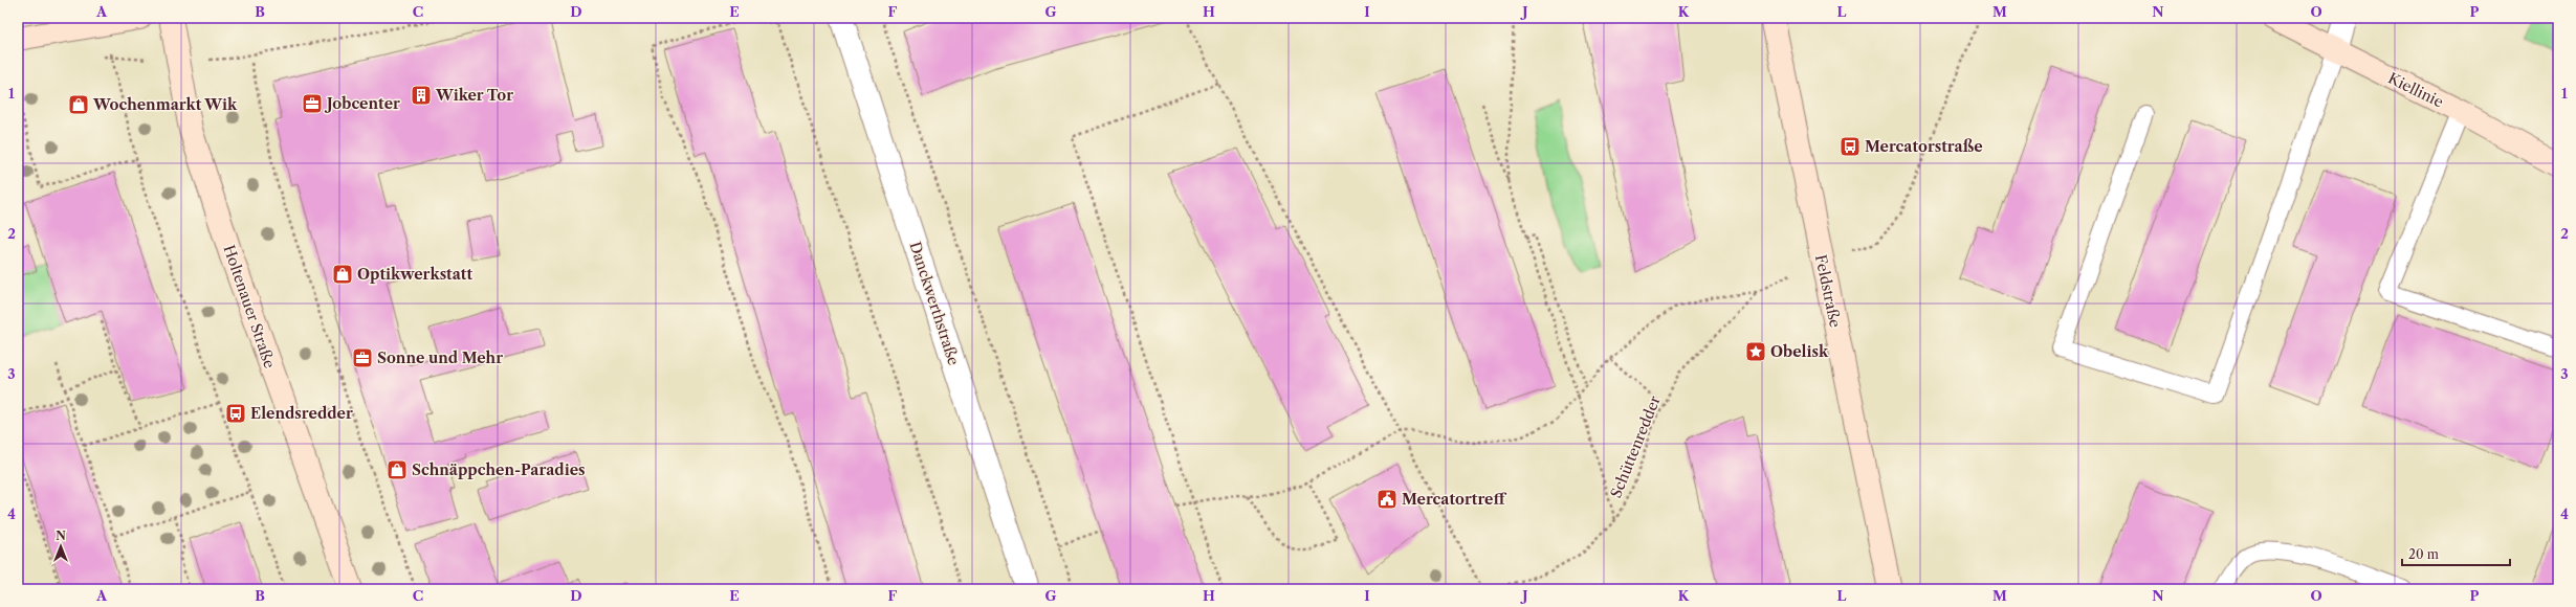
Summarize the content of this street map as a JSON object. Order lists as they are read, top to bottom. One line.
{"streets":{"street":["Kiellinie","Feldstraße","Danckwerthstraße","Holtenauer Straße"],"path":["Schüttenredder"]},"places":{"building":["Wiker Tor"],"office":["Jobcenter","Sonne und Mehr"],"shop":["Wochenmarkt Wik","Optikwerkstatt","Schnäppchen-Paradies"],"bus stop":["Mercatorstraße","Elendsredder"],"place":["Obelisk"],"public building":["Mercatortreff"]},"scale_bar":"20 m","north":"top","grid":{"columns":["A","B","C","D","E","F","G","H","I","J","K","L","M","N","O","P"],"rows":["1","2","3","4"]}}
